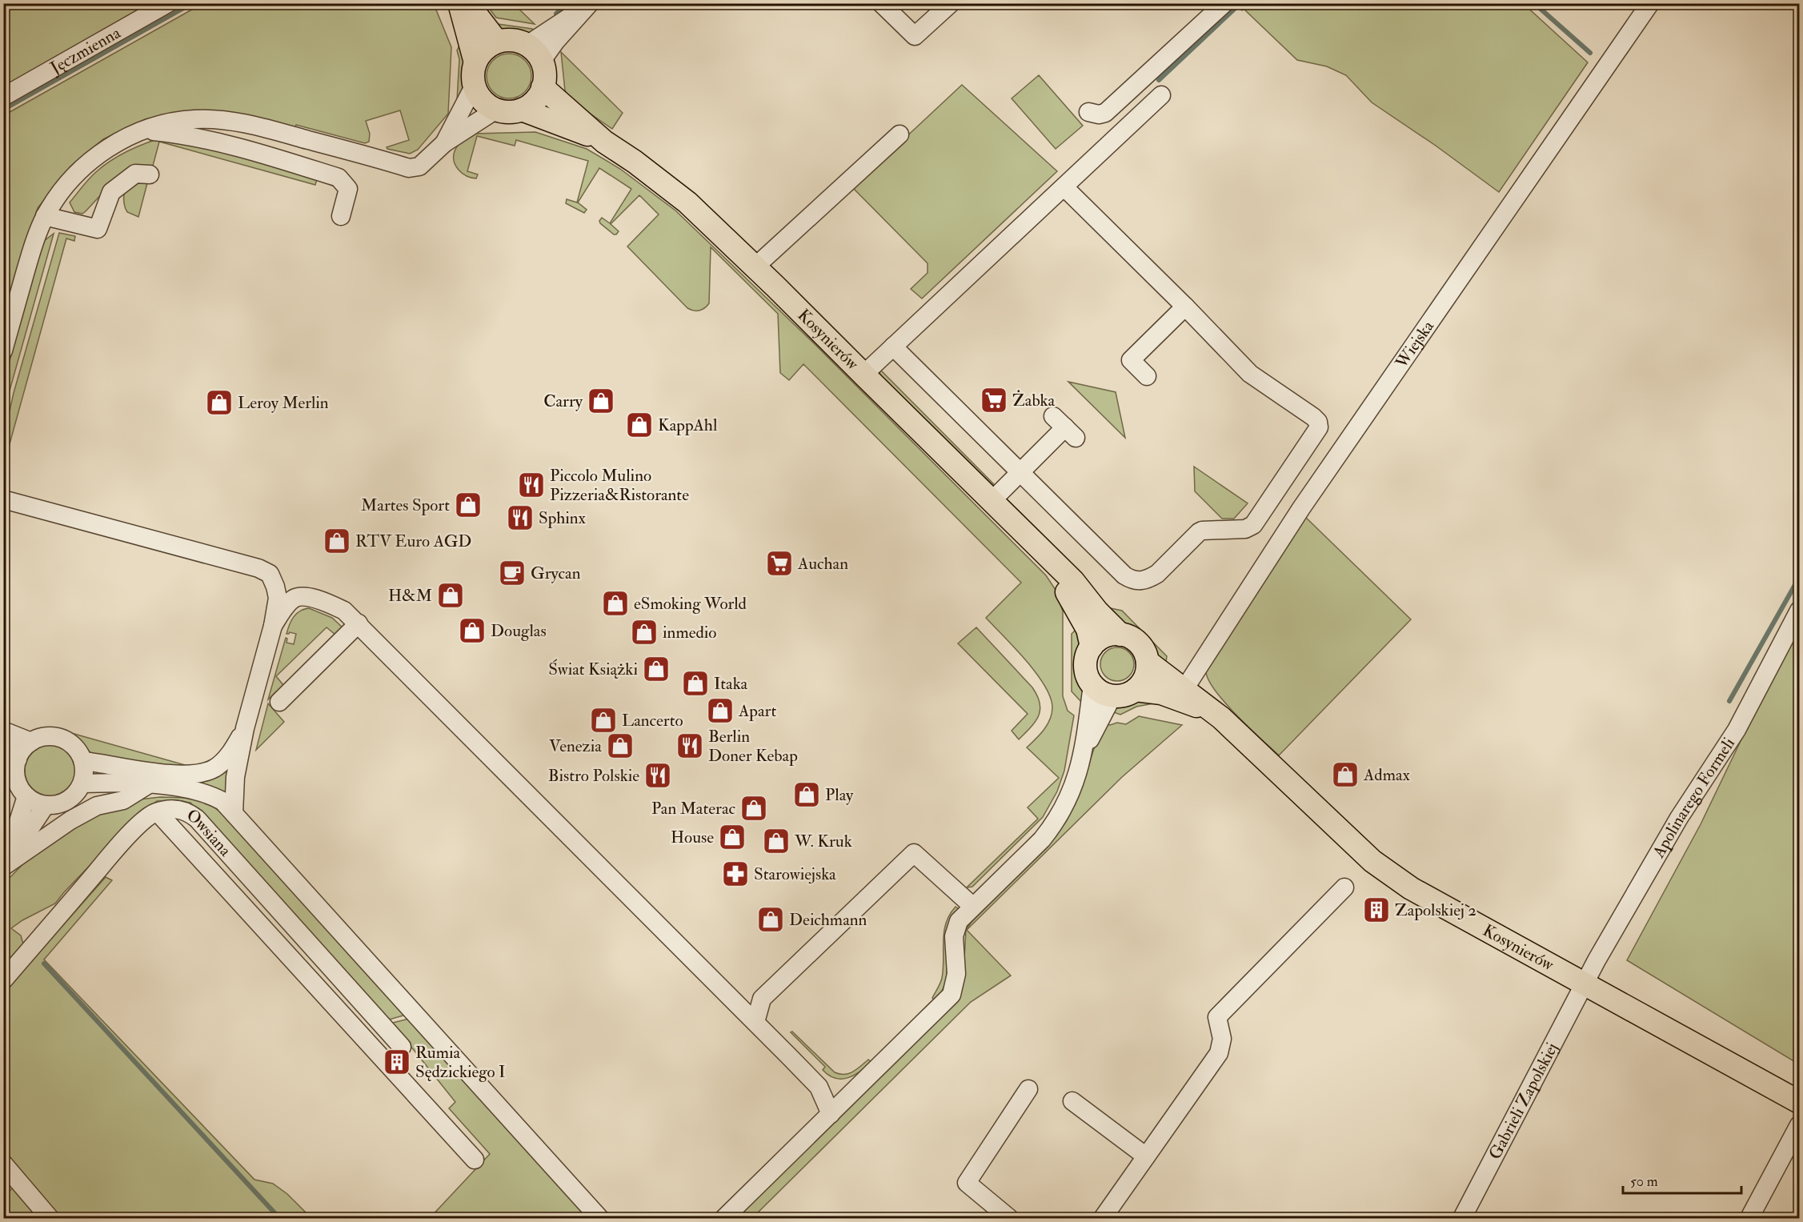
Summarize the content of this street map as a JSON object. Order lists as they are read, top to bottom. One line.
{"streets":{"main road":["Kosynierów"],"street":["Jęczmienna","Wiejska","Apolinarego Formeli","Owsiana","Gabrieli Zapolskiej"]},"crossings":[["Kosynierów","Wiejska"],["Kosynierów","Apolinarego Formeli"],["Kosynierów","Gabrieli Zapolskiej"],["Apolinarego Formeli","Gabrieli Zapolskiej"]],"places":{"supermarket":["Żabka","Auchan"],"shop":["Carry","Leroy Merlin","KappAhl","Martes Sport","RTV Euro AGD","H&M","eSmoking World","Douglas","inmedio","Świat Książki","Itaka","Apart","Lancerto","Venezia","Admax","Play","Pan Materac","House","W. Kruk","Deichmann"],"restaurant":["Piccolo Mulino Pizzeria&Ristorante","Sphinx","Berlin Doner Kebap","Bistro Polskie"],"cafe":["Grycan"],"pharmacy":["Starowiejska"],"building":["Zapolskiej 2","Rumia Sędzickiego I"]},"scale_bar":"50 m"}
